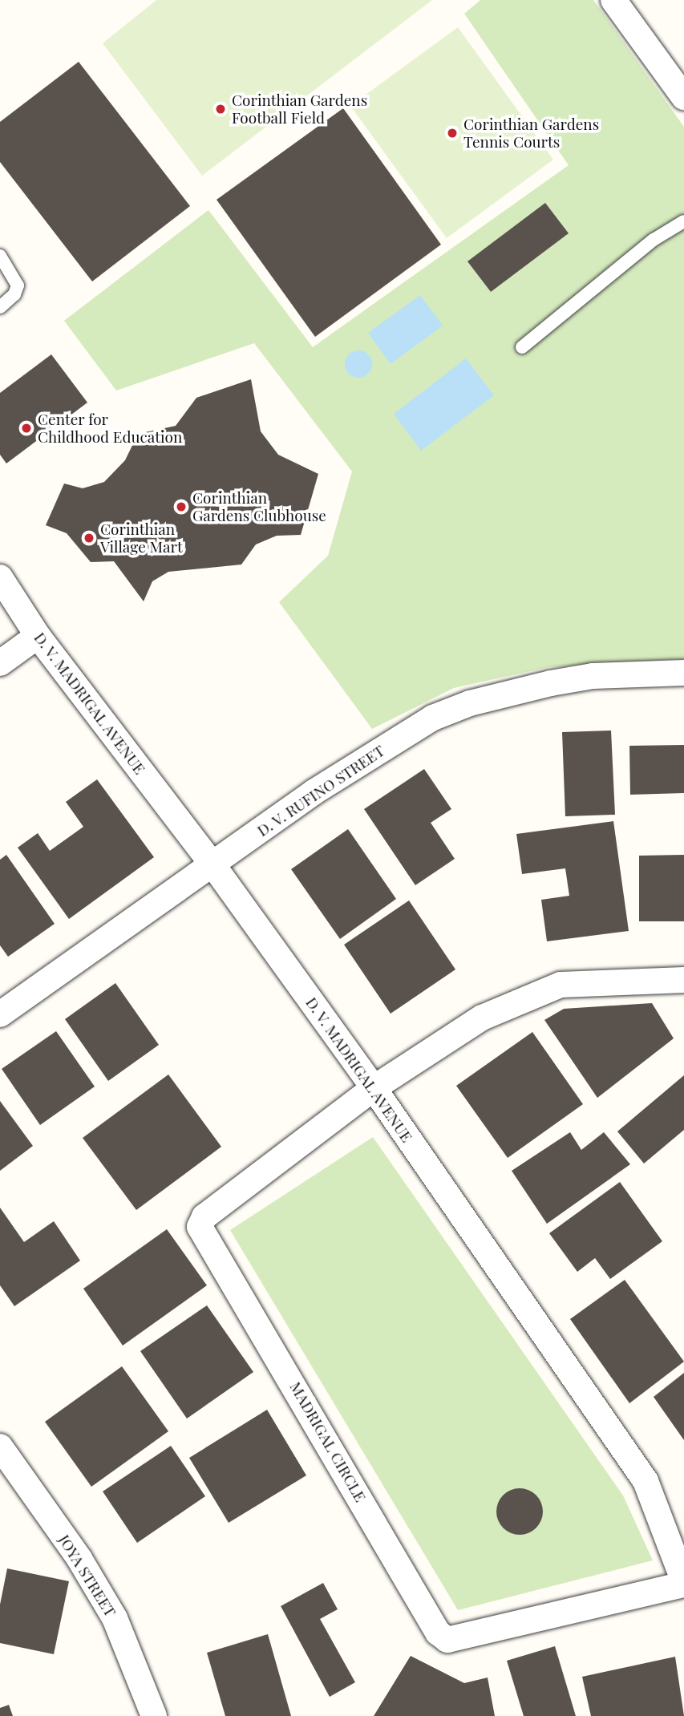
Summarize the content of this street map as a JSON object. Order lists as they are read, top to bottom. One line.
{"streets":{"street":["D. V. MADRIGAL AVENUE","D. V. RUFINO STREET","MADRIGAL CIRCLE","JOYA STREET"]},"crossings":[["D. V. MADRIGAL AVENUE","D. V. RUFINO STREET"],["D. V. MADRIGAL AVENUE","MADRIGAL CIRCLE"]],"places":["Corinthian Gardens Football Field","Corinthian Gardens Tennis Courts","Center for Childhood Education","Corinthian Gardens Clubhouse","Corinthian Village Mart"]}
